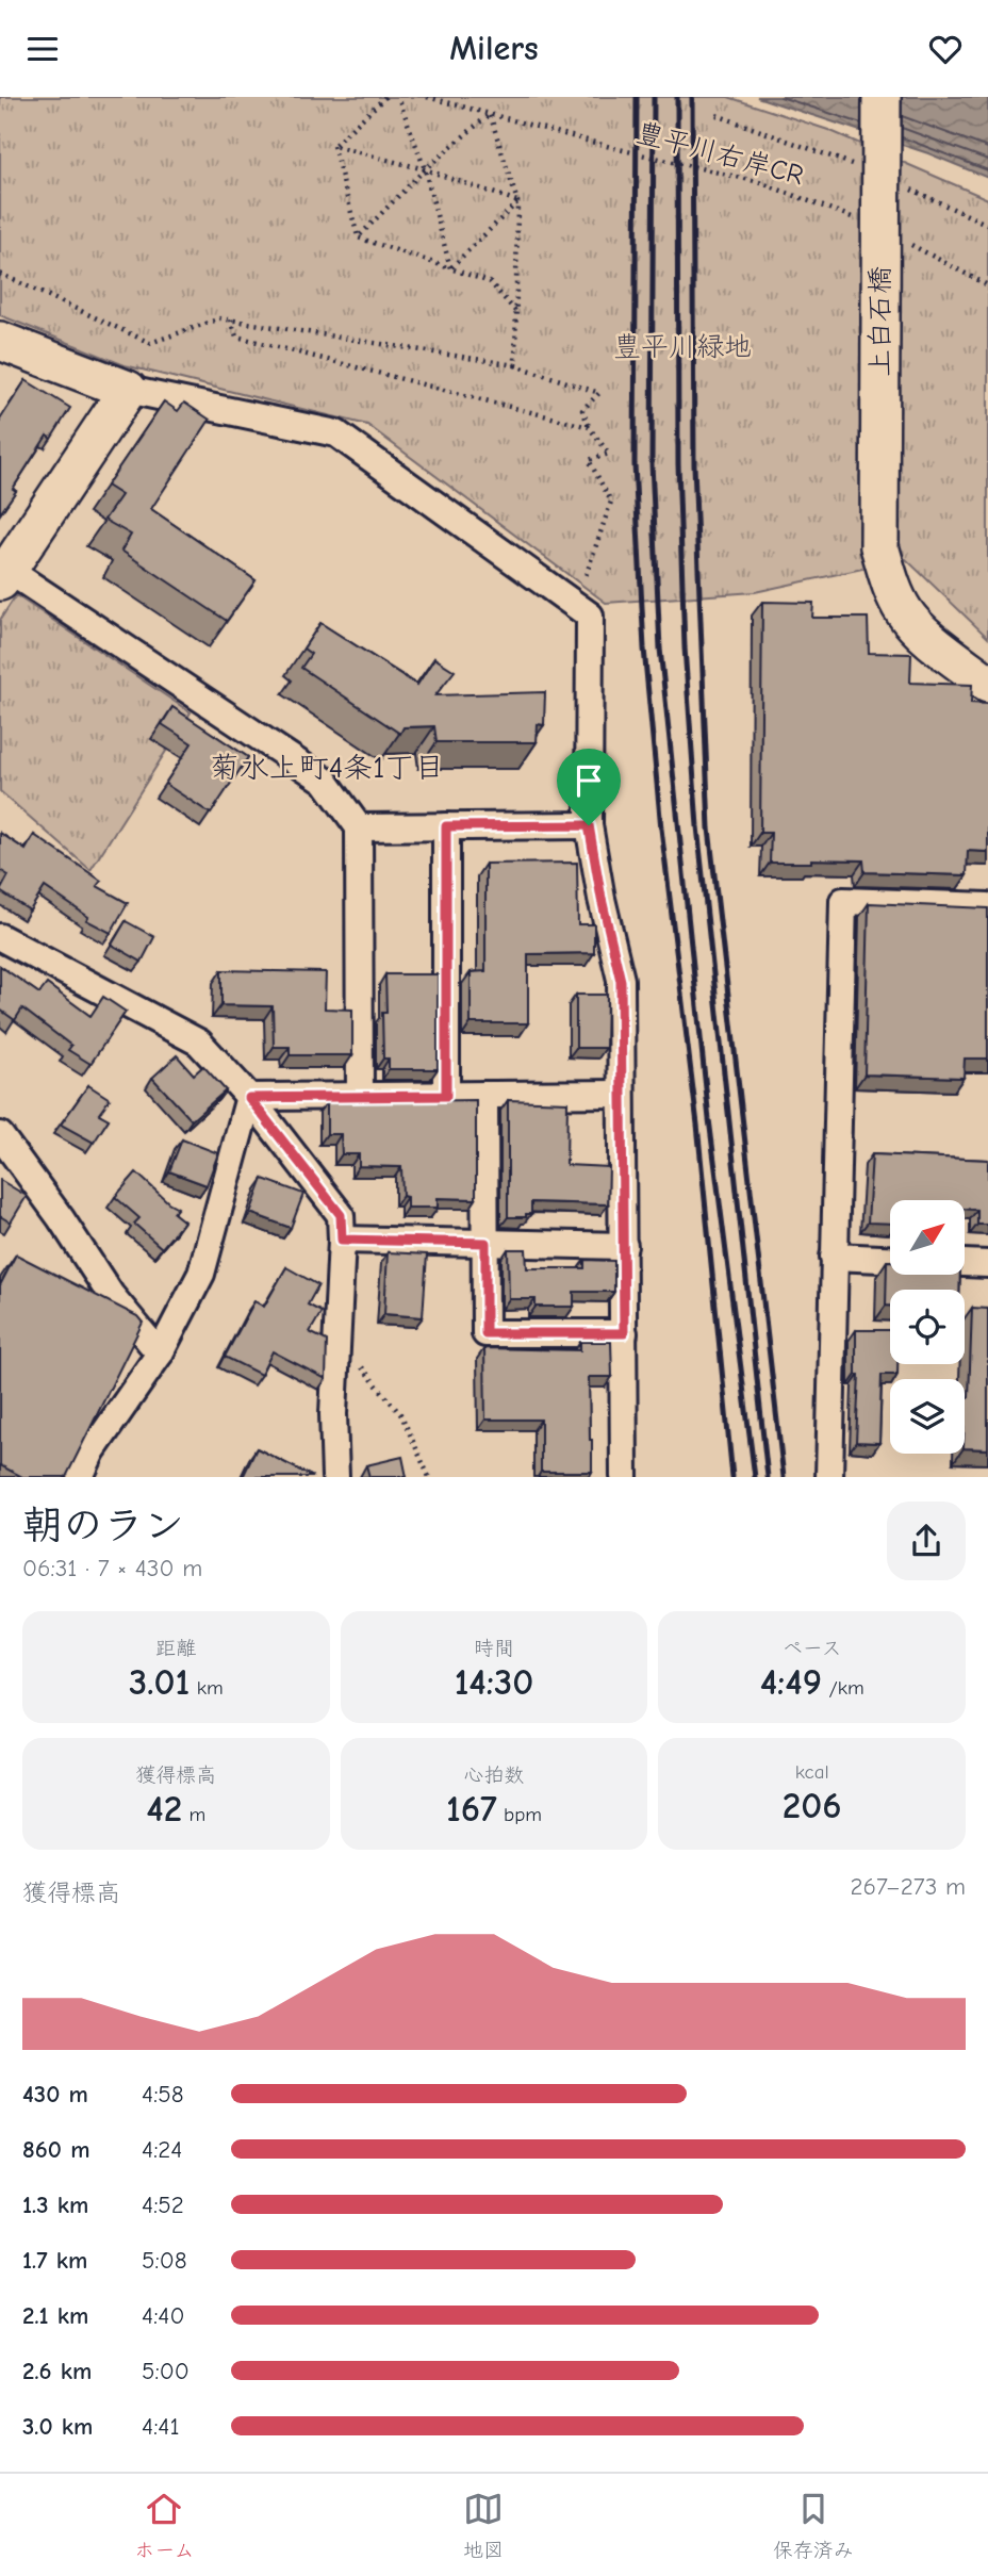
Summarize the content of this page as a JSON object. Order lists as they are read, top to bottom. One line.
{"streets":{"street":["上白石橋"],"path":["豊平川右岸CR"]},"districts":["菊水上町4条1丁目"],"parks":["豊平川緑地"],"north":"top right","page":{"header":"Milers","heading":["朝のラン","06:31 · 7 × 430 m"],"stats":[["距離","3.01 km"],["時間","14:30"],["ペース","4:49 /km"],["獲得標高","42 m"],["心拍数","167 bpm"],["kcal","206"]],"chart":["獲得標高","267–273 m"],"list":[{"name":"430 m","note":"4:58"},{"name":"860 m","note":"4:24"},{"name":"1.3 km","note":"4:52"},{"name":"1.7 km","note":"5:08"},{"name":"2.1 km","note":"4:40"},{"name":"2.6 km","note":"5:00"},{"name":"3.0 km","note":"4:41"}],"tabs":["ホーム","地図","保存済み"]}}
